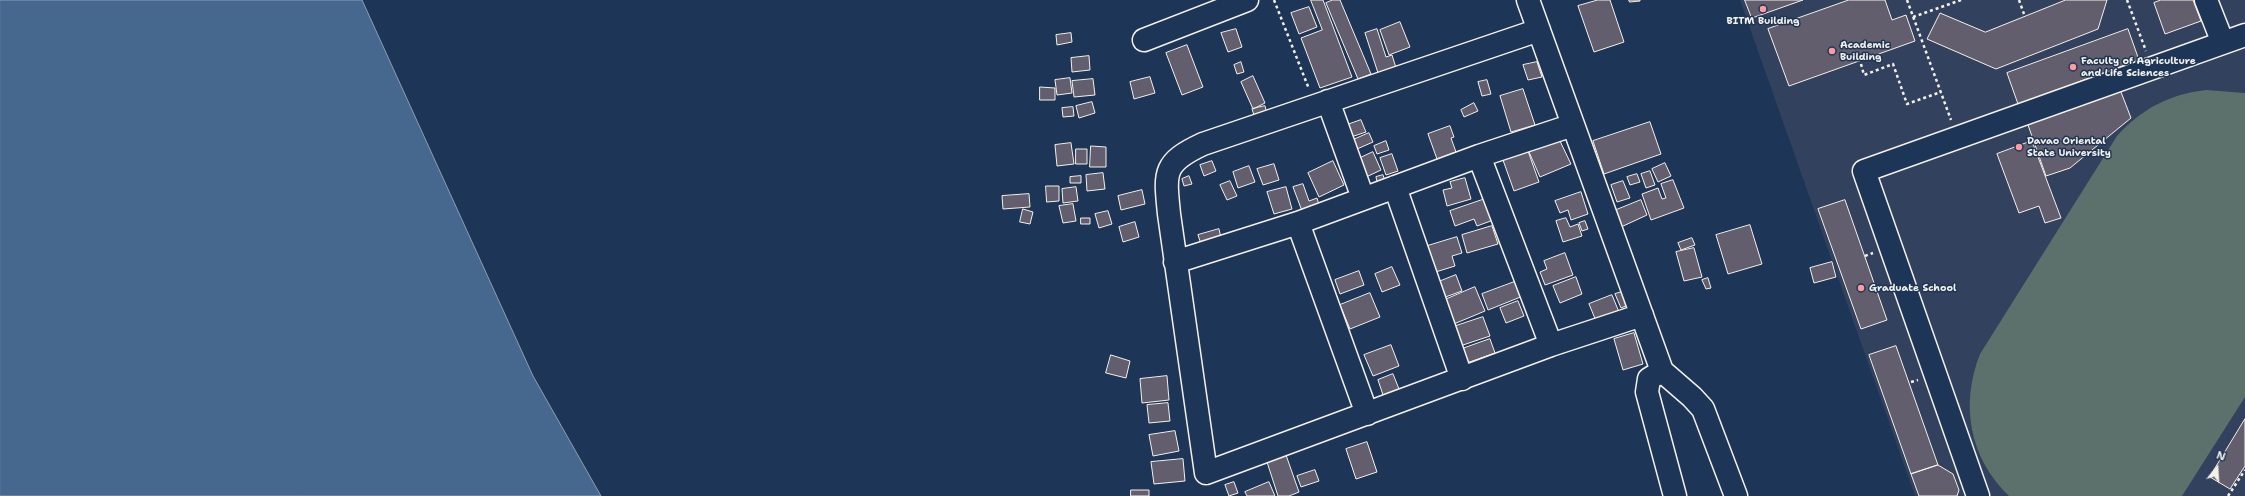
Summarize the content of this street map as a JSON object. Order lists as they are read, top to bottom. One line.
{"places":["BITM Building","Academic Building","Faculty of Agriculture and Life Sciences","Davao Oriental State University","Graduate School"],"north":"top"}
